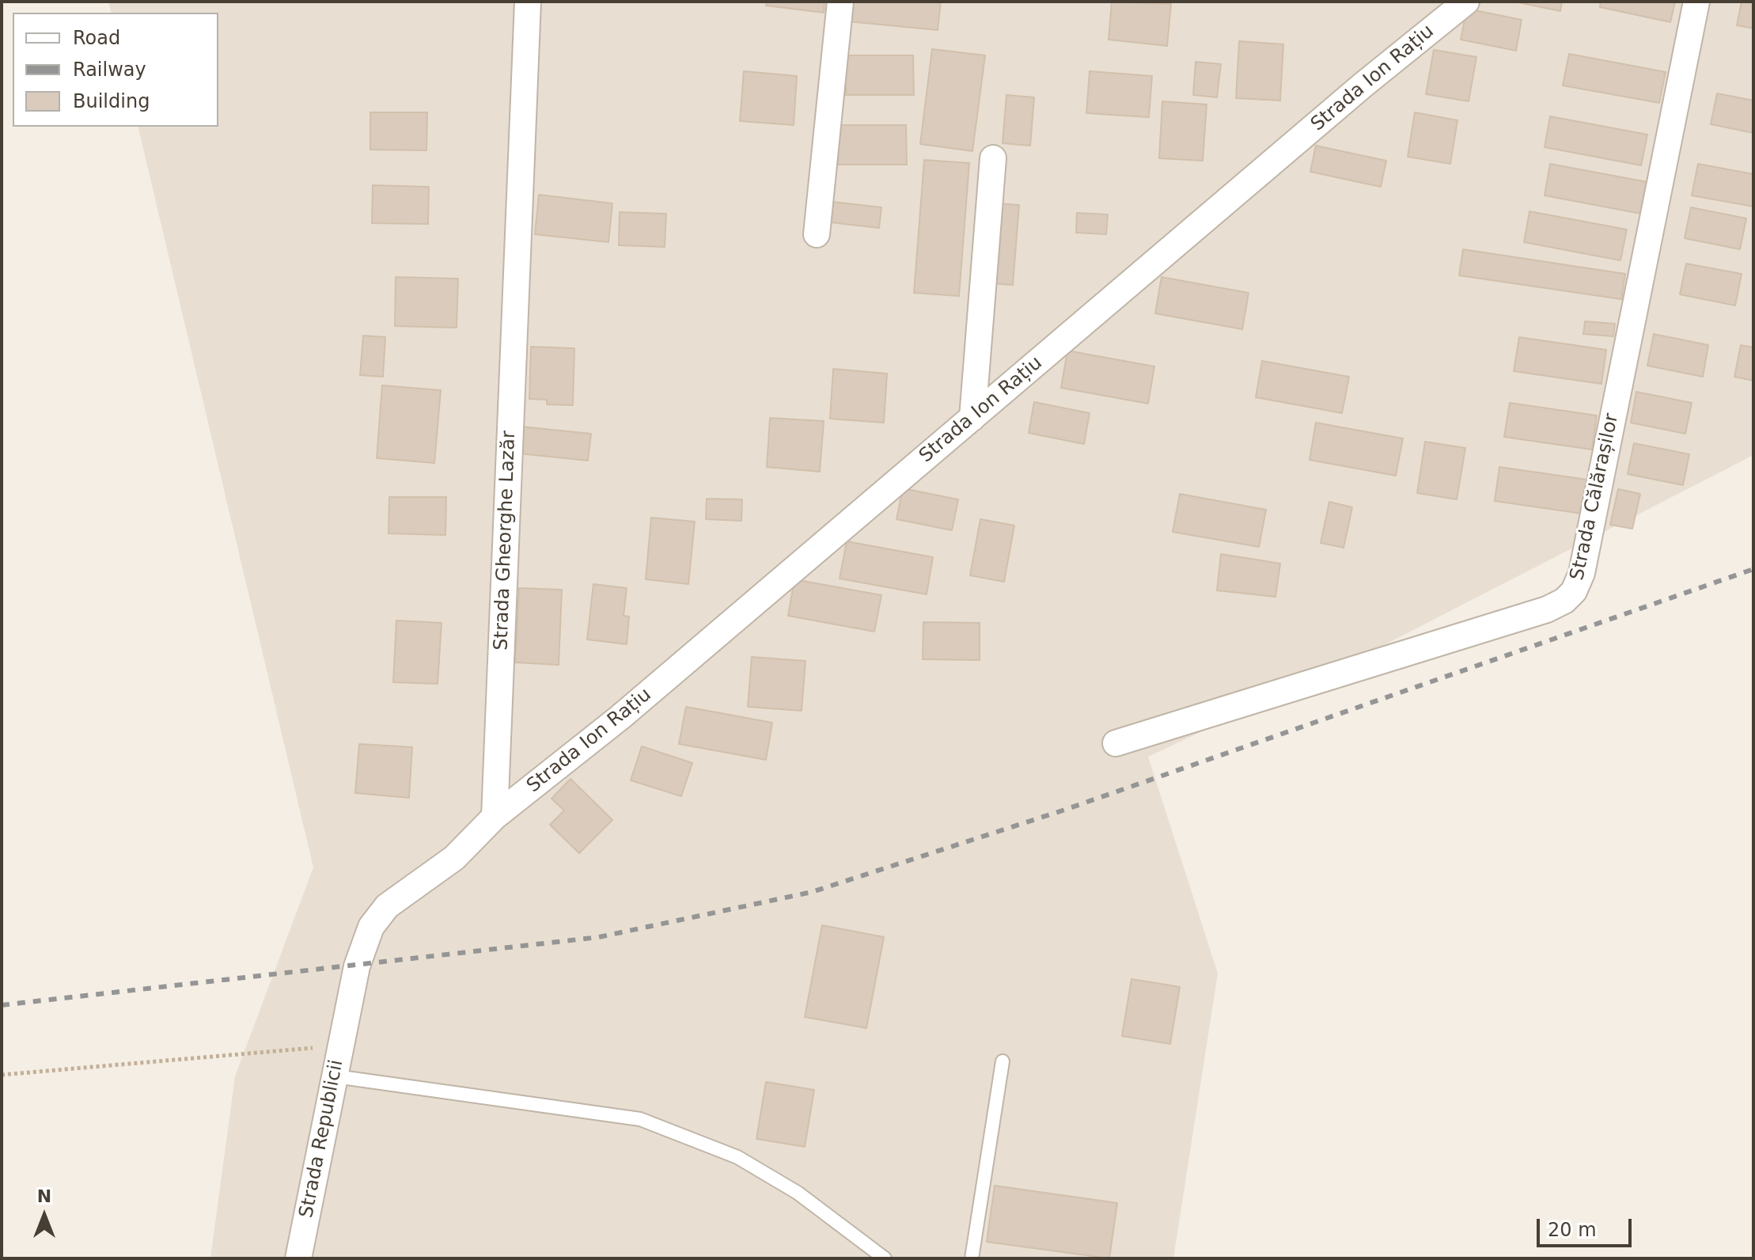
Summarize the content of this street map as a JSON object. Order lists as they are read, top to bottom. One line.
{"streets":{"street":["Strada Ion Rațiu","Strada Călărașilor","Strada Gheorghe Lazăr","Strada Republicii"]},"crossings":[["Strada Ion Rațiu","Strada Gheorghe Lazăr"],["Strada Ion Rațiu","Strada Republicii"],["Strada Gheorghe Lazăr","Strada Republicii"]],"legend":["Road","Railway","Building"],"scale_bar":"20 m","north":"top"}
